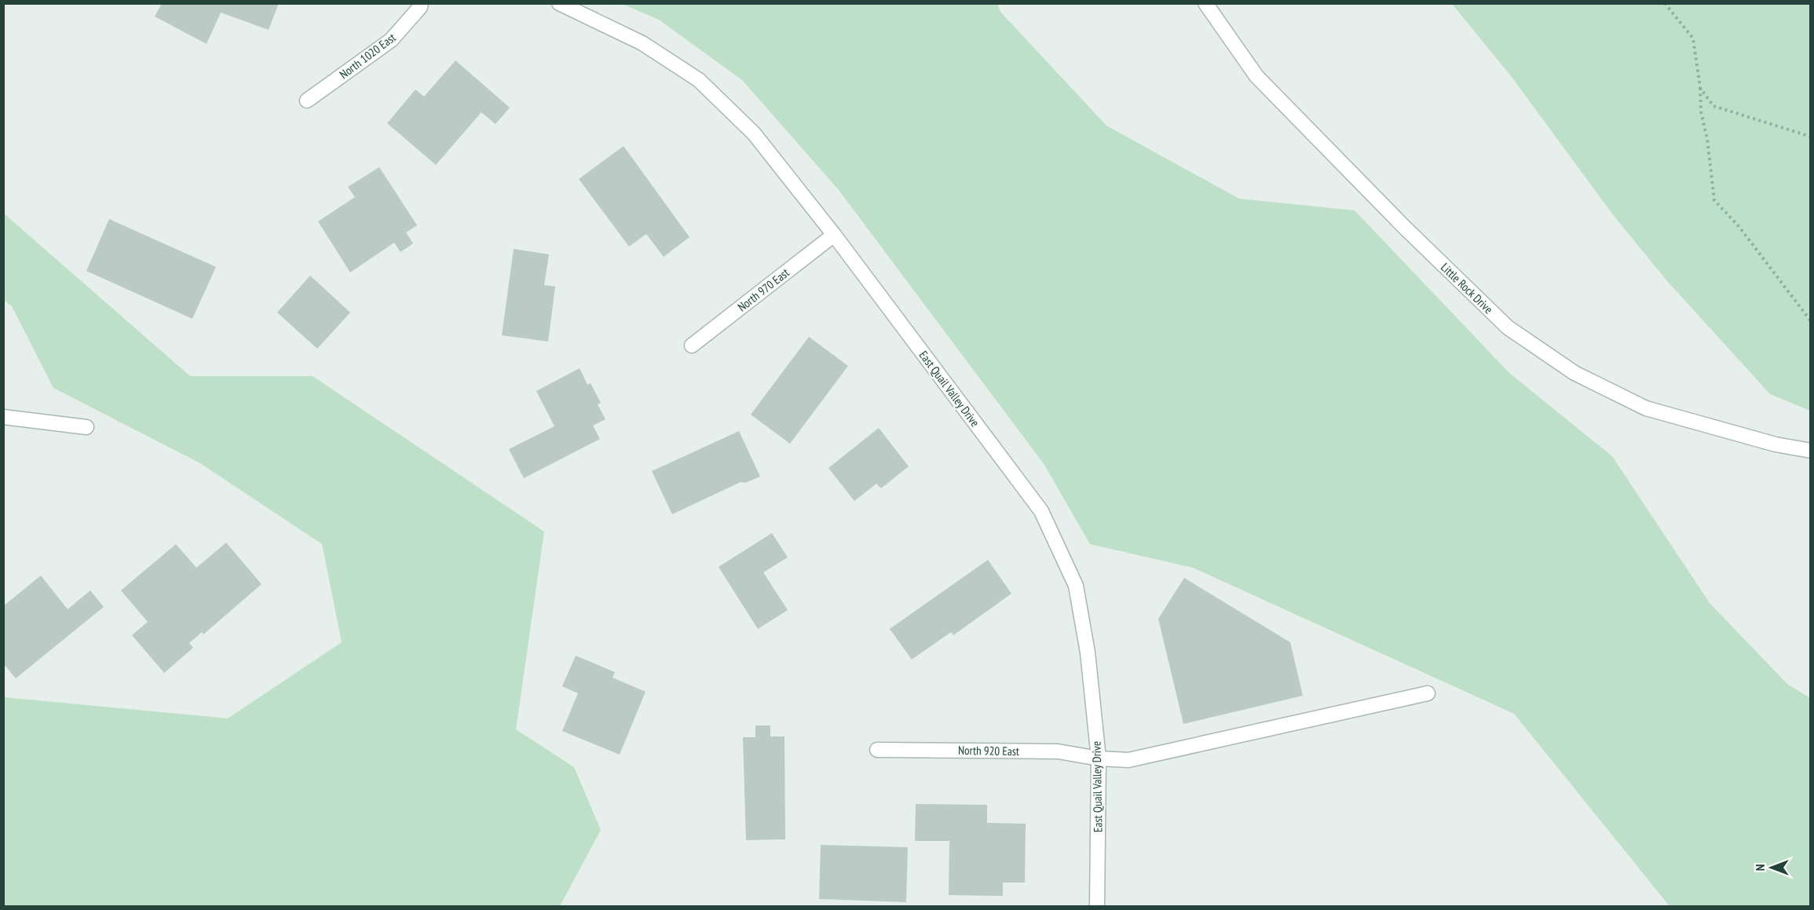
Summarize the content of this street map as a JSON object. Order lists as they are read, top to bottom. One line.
{"streets":{"street":["North 1020 East","Little Rock Drive","North 970 East","East Quail Valley Drive","North 920 East"]},"crossings":[["North 970 East","East Quail Valley Drive"],["East Quail Valley Drive","North 920 East"]],"north":"left"}
